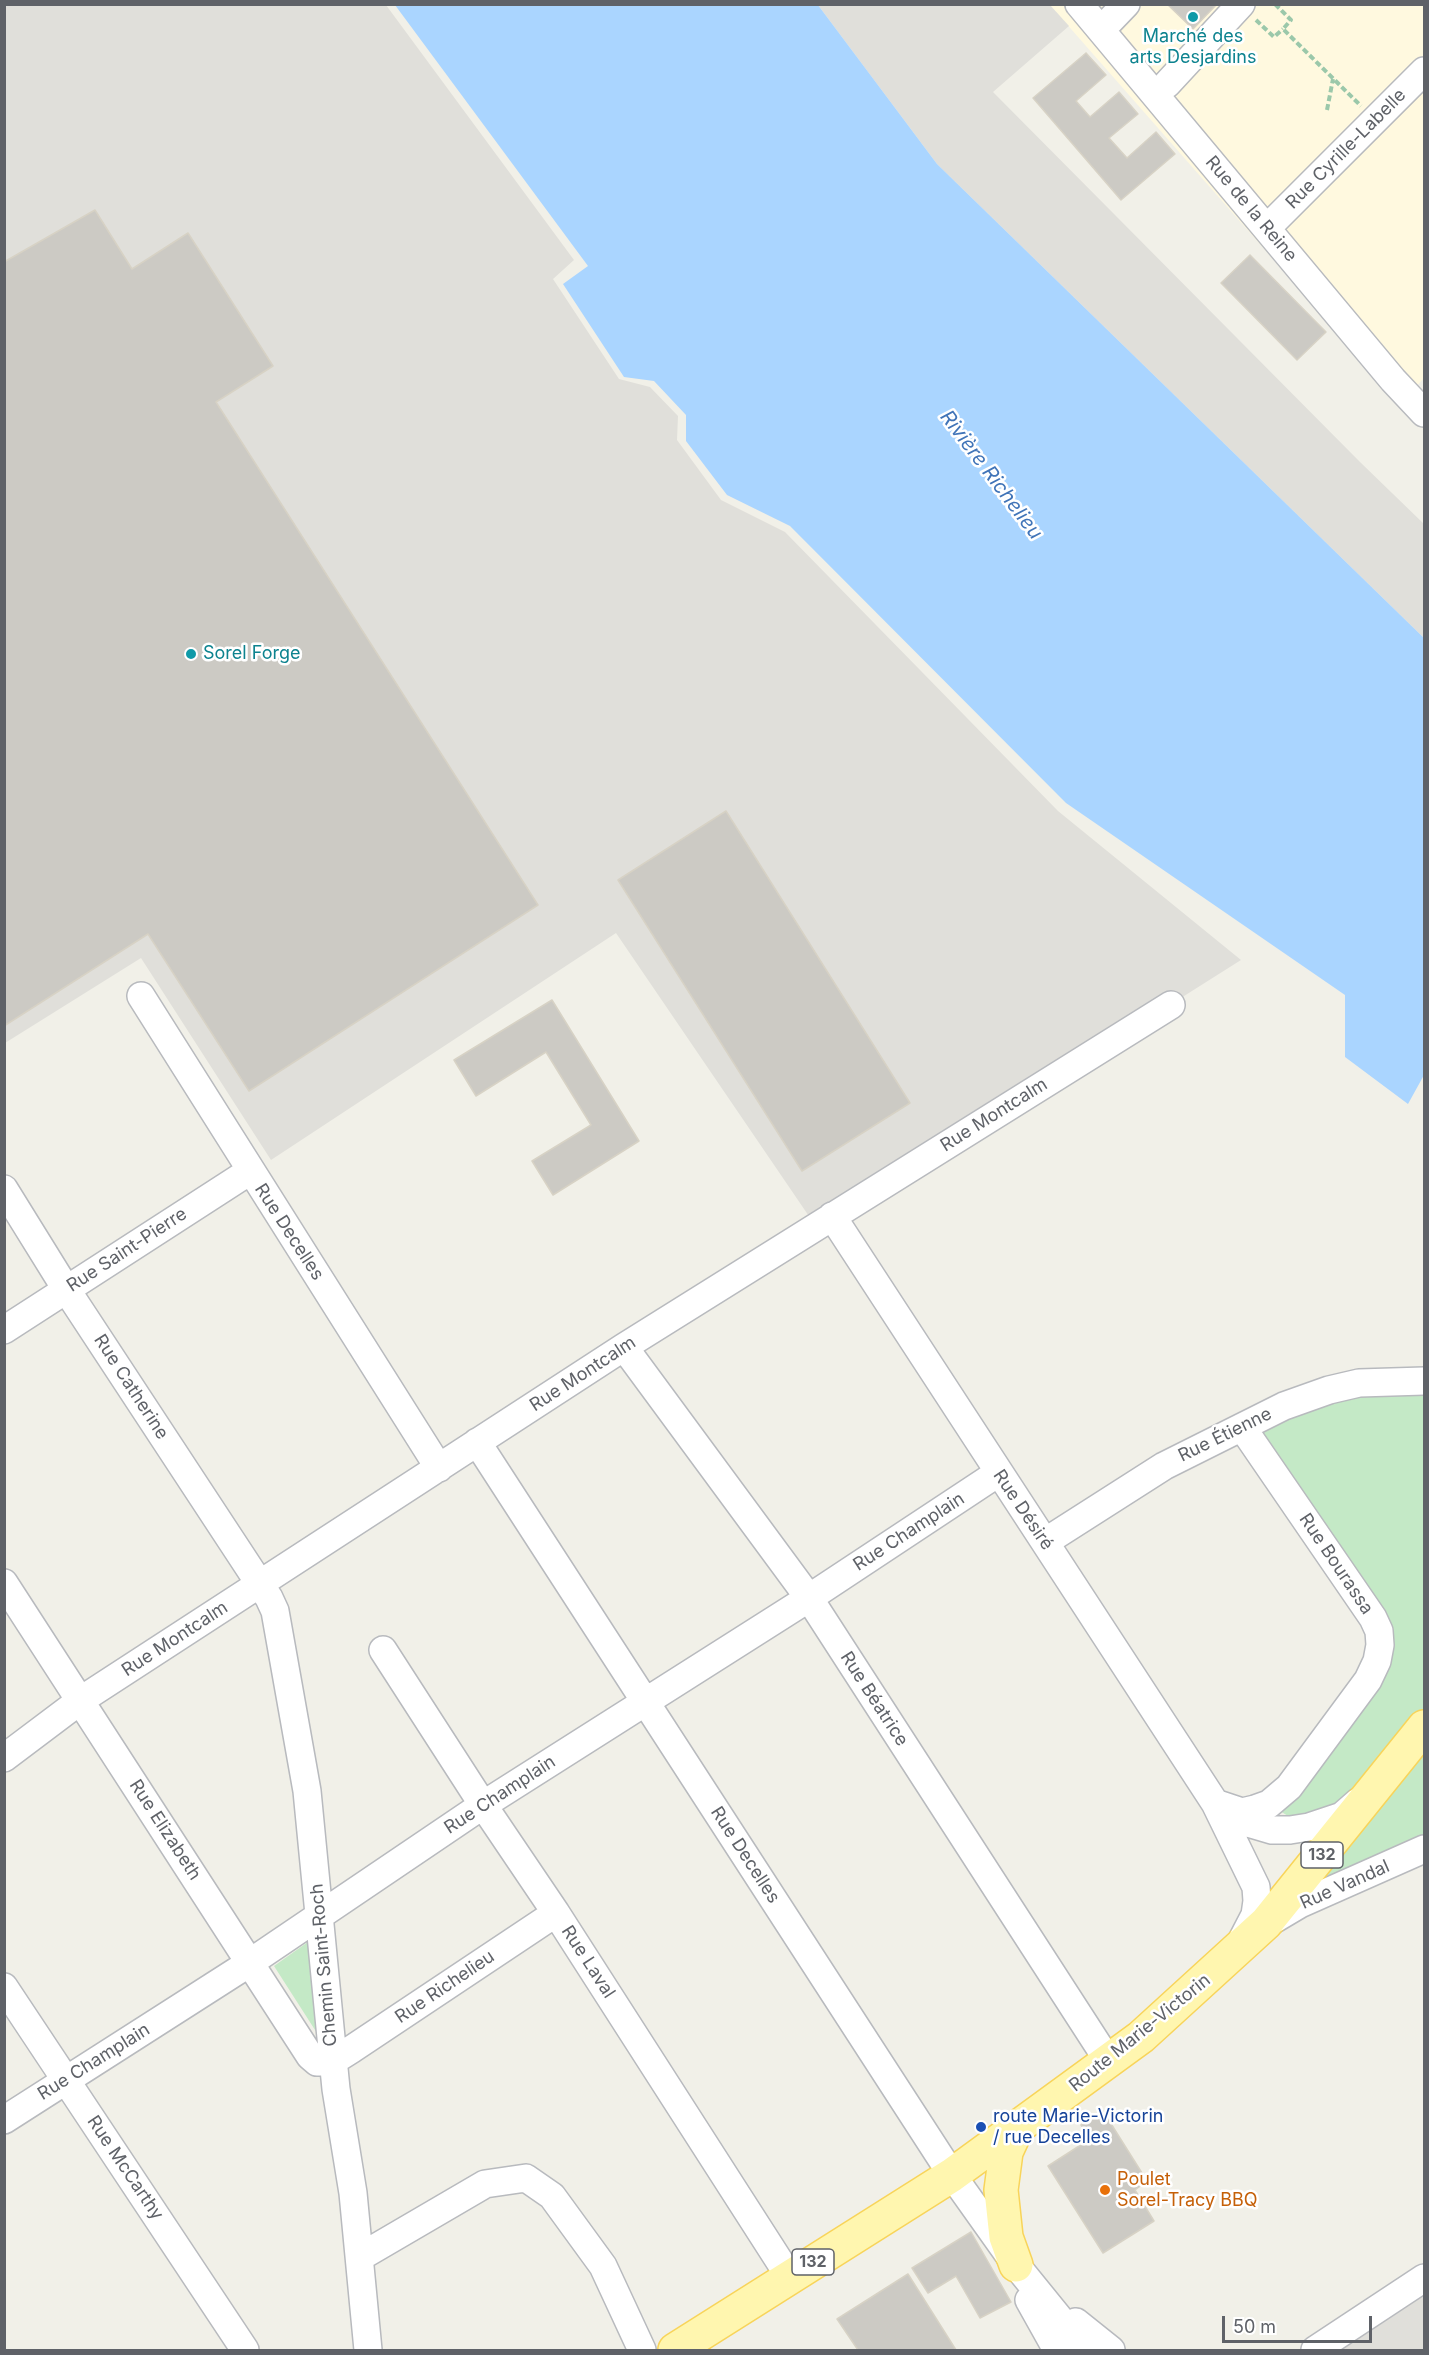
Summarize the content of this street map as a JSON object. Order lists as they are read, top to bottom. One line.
{"streets":{"main road":["132","Route Marie-Victorin"],"street":["Rue Cyrille-Labelle","Rue de la Reine","Rue Montcalm","Rue Decelles","Rue Saint-Pierre","Rue Catherine","Rue Étienne","Rue Désiré","Rue Champlain","Rue Bourassa","Rue Béatrice","Rue Elizabeth","Rue Vandal","Rue Laval","Chemin Saint-Roch","Rue Richelieu","Rue McCarthy"]},"crossings":[["Rue Cyrille-Labelle","Rue de la Reine"],["Rue Montcalm","Rue Decelles"],["Rue Montcalm","Rue Catherine"],["Rue Montcalm","Rue Désiré"],["Rue Montcalm","Rue Béatrice"],["Rue Montcalm","Rue Elizabeth"],["Rue Montcalm","Chemin Saint-Roch"],["Rue Decelles","Rue Saint-Pierre"],["Rue Decelles","Rue Champlain"],["Rue Decelles","Route Marie-Victorin"],["Rue Saint-Pierre","Rue Catherine"],["Rue Catherine","Chemin Saint-Roch"],["Rue Étienne","Rue Désiré"],["Rue Étienne","Rue Bourassa"],["Rue Désiré","Rue Champlain"],["Rue Désiré","Rue Bourassa"],["Rue Désiré","Route Marie-Victorin"],["Rue Champlain","Rue Béatrice"],["Rue Champlain","Rue Elizabeth"],["Rue Champlain","Rue Laval"],["Rue Champlain","Chemin Saint-Roch"],["Rue Champlain","Rue McCarthy"],["Rue Béatrice","Route Marie-Victorin"],["Rue Elizabeth","Chemin Saint-Roch"],["Rue Elizabeth","Rue Richelieu"],["Rue Vandal","Route Marie-Victorin"],["Rue Laval","Rue Richelieu"],["Rue Laval","Route Marie-Victorin"],["Chemin Saint-Roch","Rue Richelieu"]],"water":["Rivière Richelieu"],"places":["Marché des arts Desjardins","Sorel Forge","route Marie-Victorin / rue Decelles","Poulet Sorel-Tracy BBQ"],"scale_bar":"50 m"}
